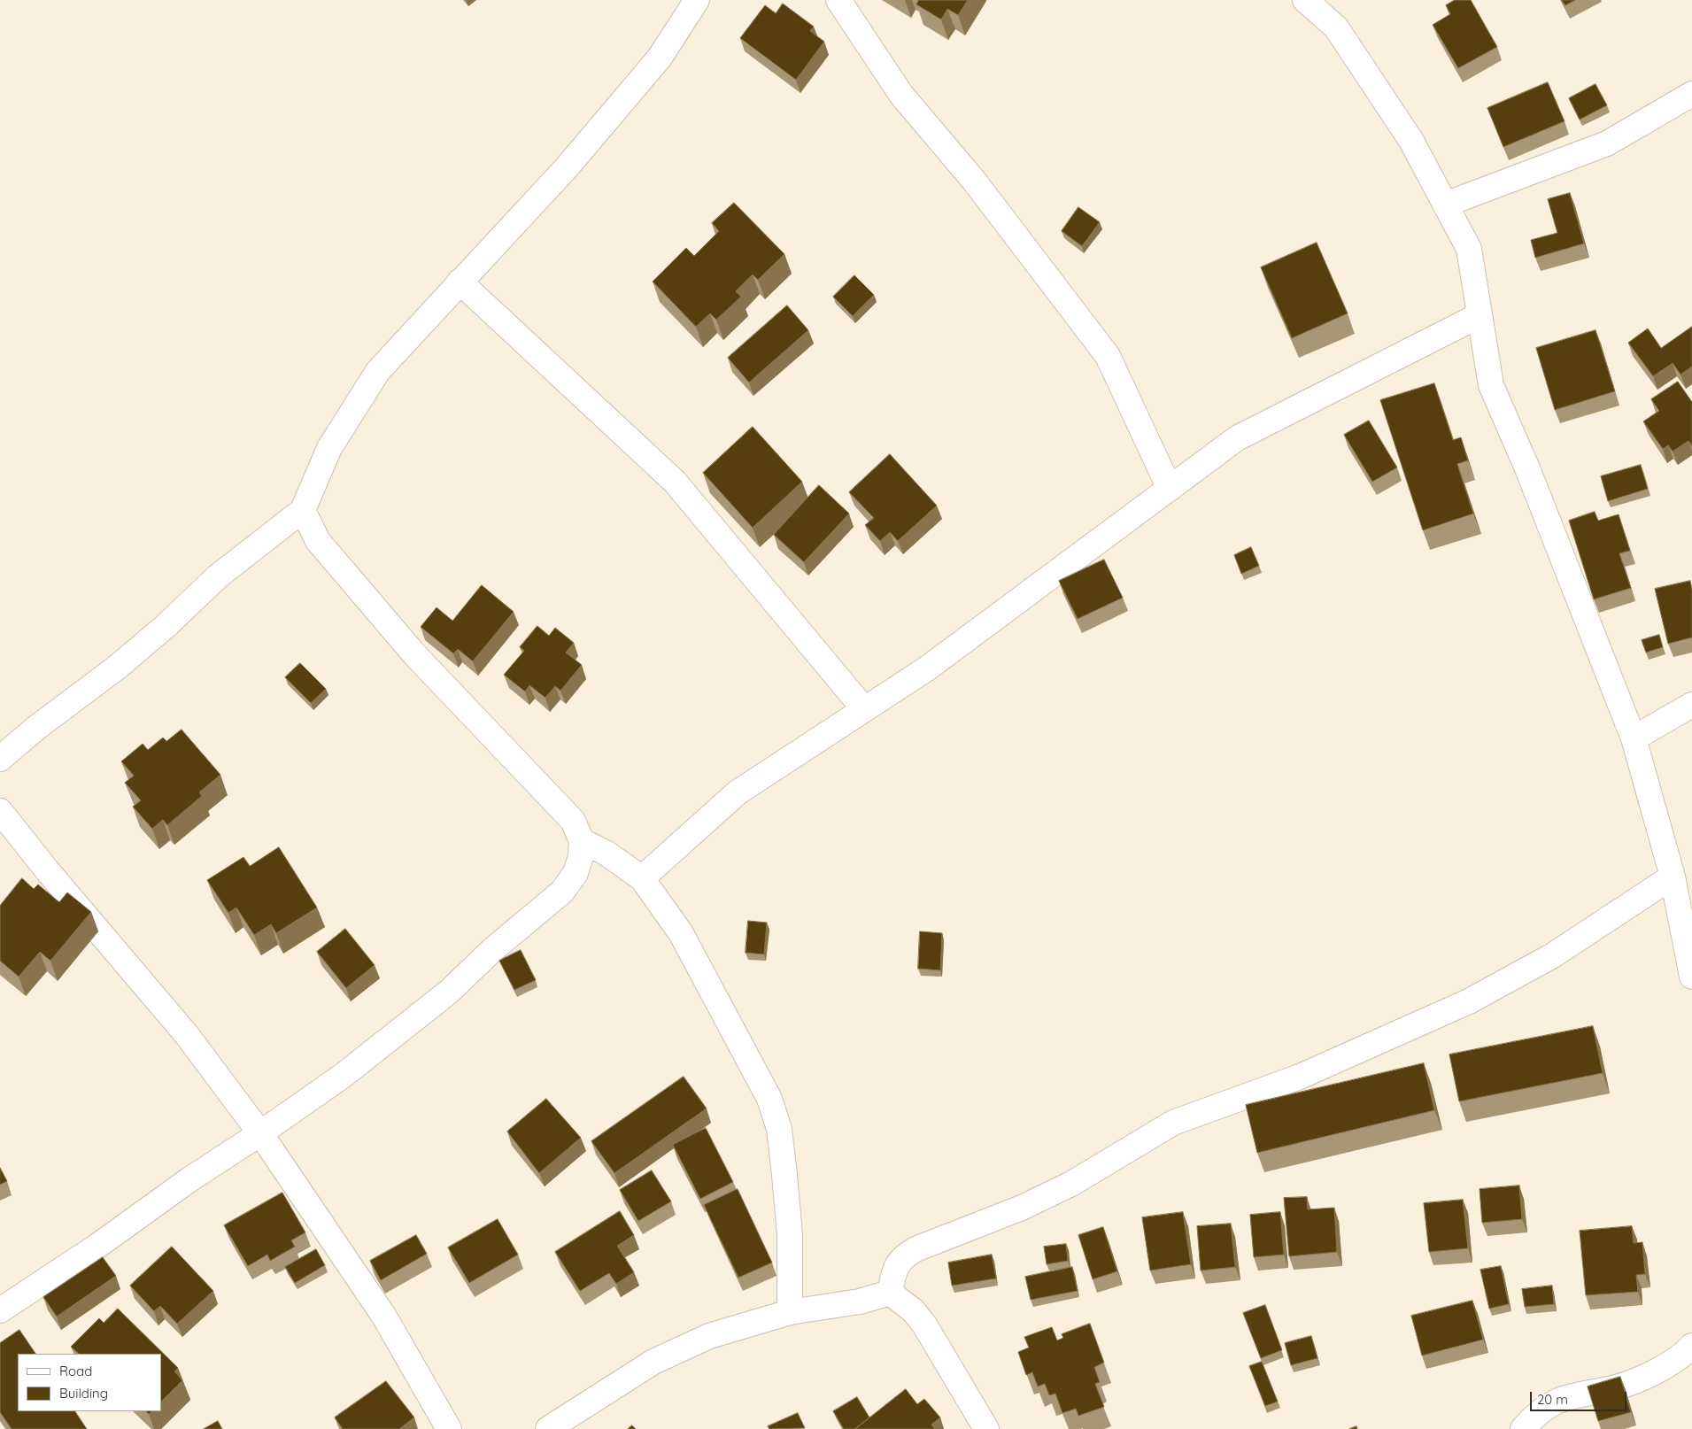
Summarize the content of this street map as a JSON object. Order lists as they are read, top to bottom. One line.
{"legend":["Road","Building"],"scale_bar":"20 m"}
